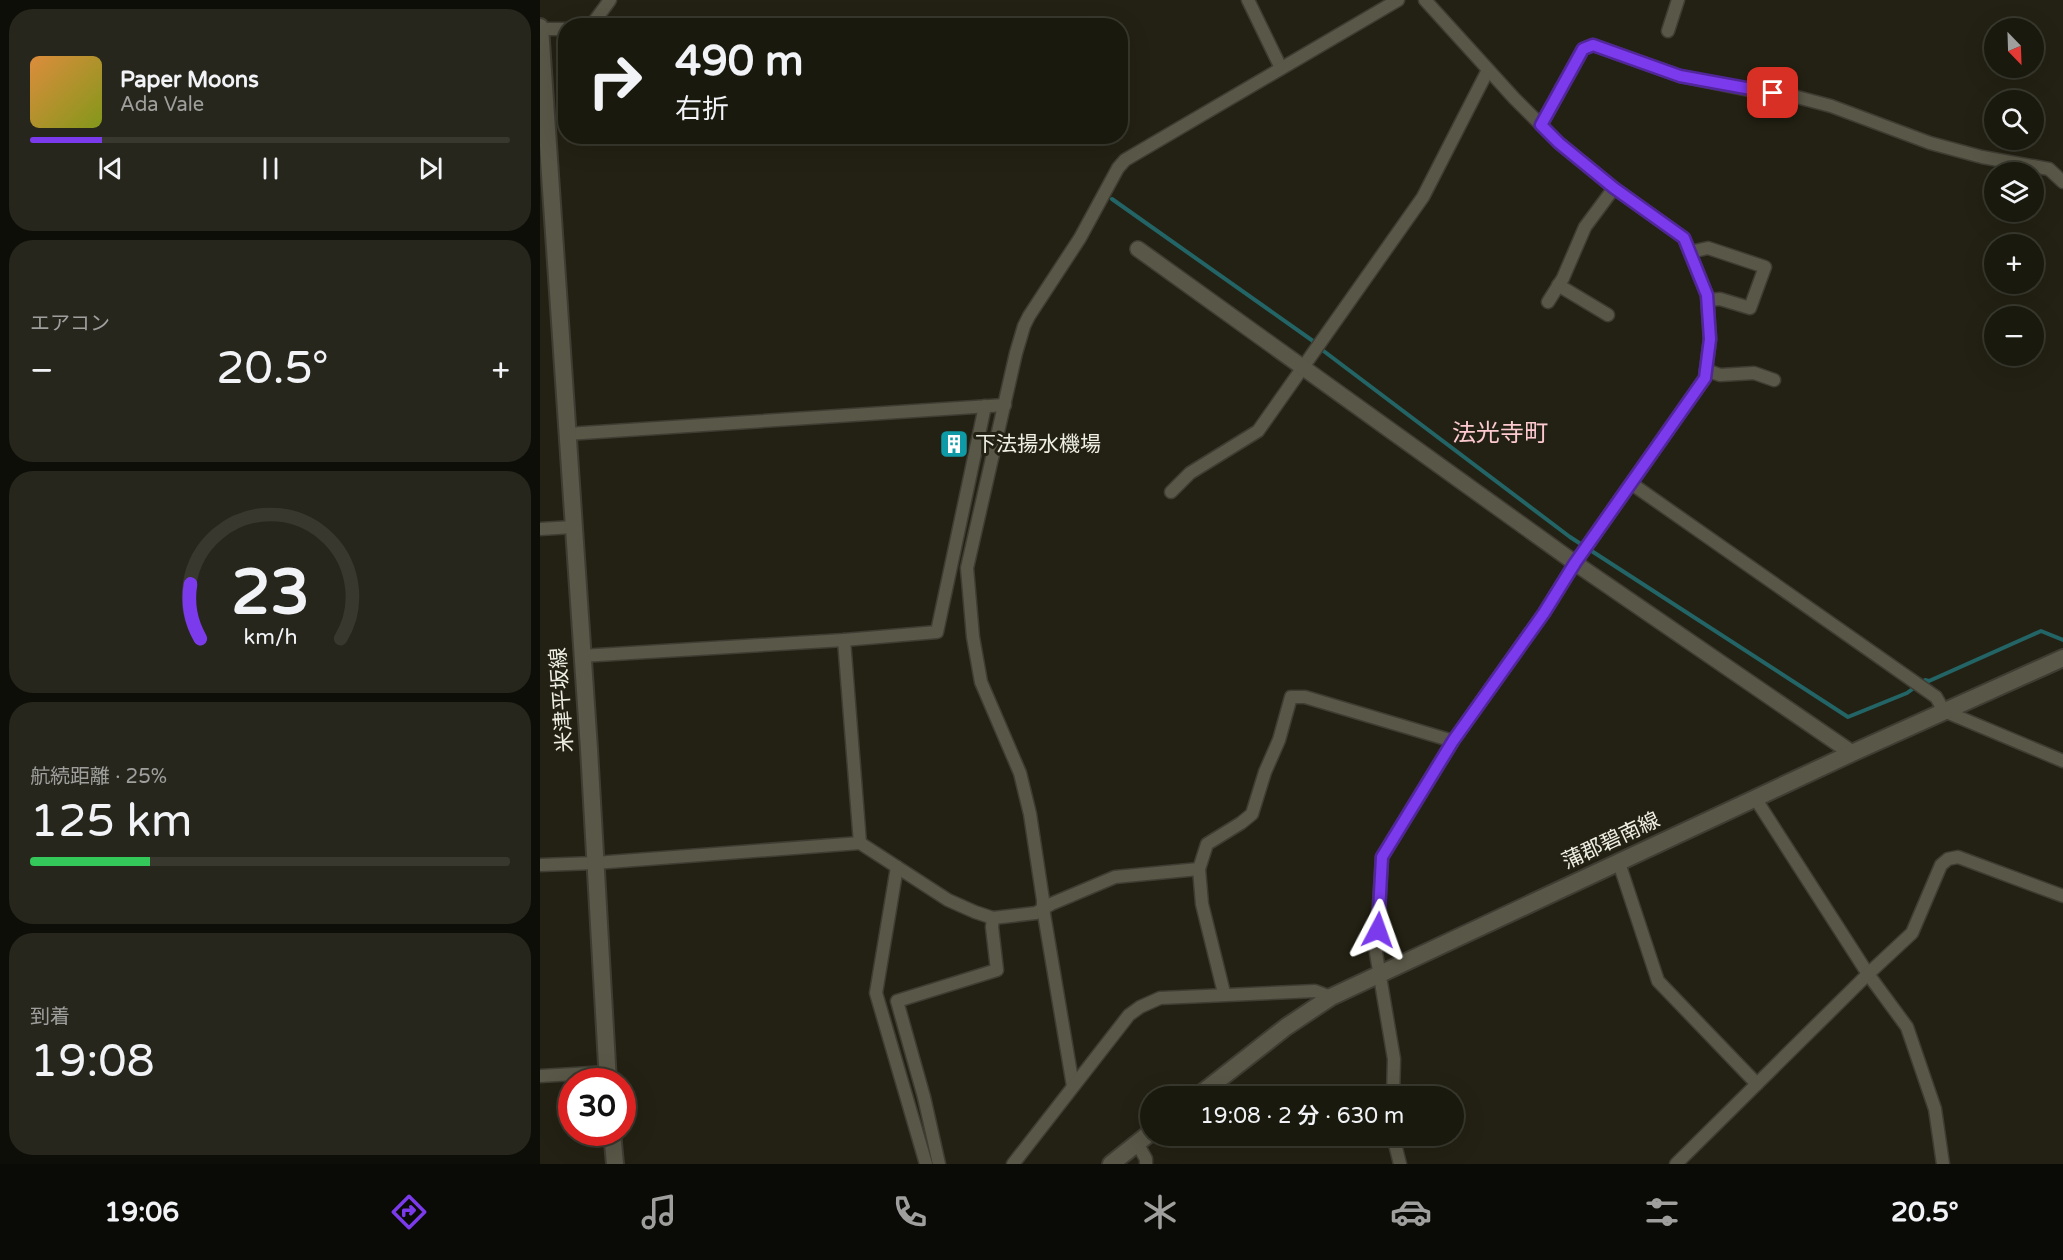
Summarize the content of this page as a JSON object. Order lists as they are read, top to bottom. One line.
{"streets":{"main road":["米津平坂線","蒲郡碧南線"]},"districts":["法光寺町"],"places":{"building":["下法揚水機場"]},"north":"bottom right","page":{"map_buttons":["+","−"],"turn":["490 m","右折"],"song":["Paper Moons","Ada Vale"],"tile":["エアコン",["航続距離 · 25%","125 km"],["到着","19:08"]],"heat":["−","20.5°","+"],"limit":"30","trip":"19:08 · 2 分 · 630 m","tabs":["19:06","20.5°"],"gauge":["23","km/h"]}}
